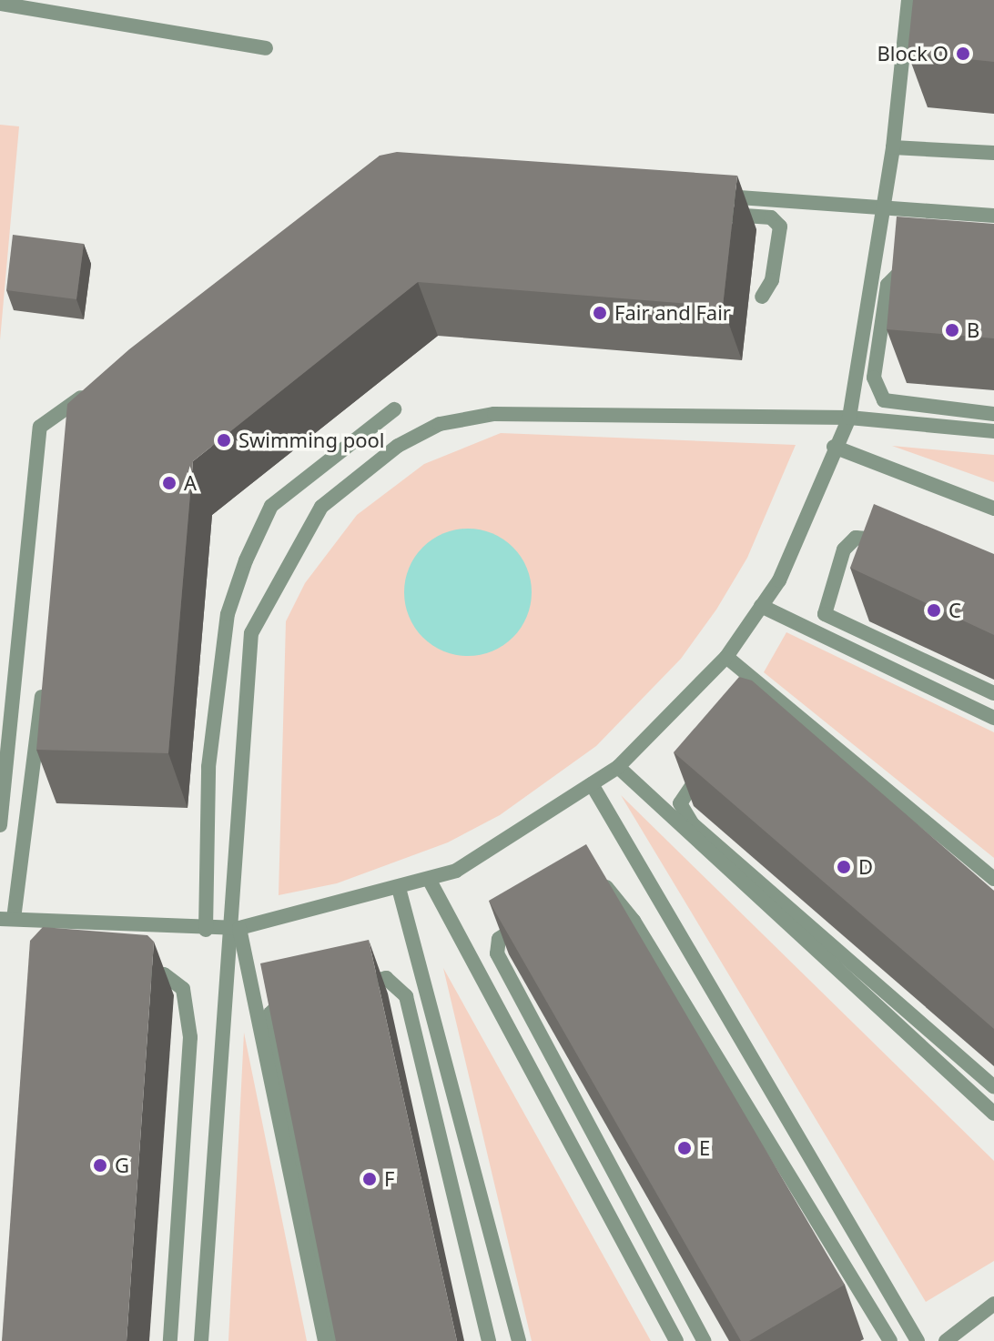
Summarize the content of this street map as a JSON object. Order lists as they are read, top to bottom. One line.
{"places":["Block O","Fair and Fair","B","Swimming pool","A","C","D","E","G","F"]}
